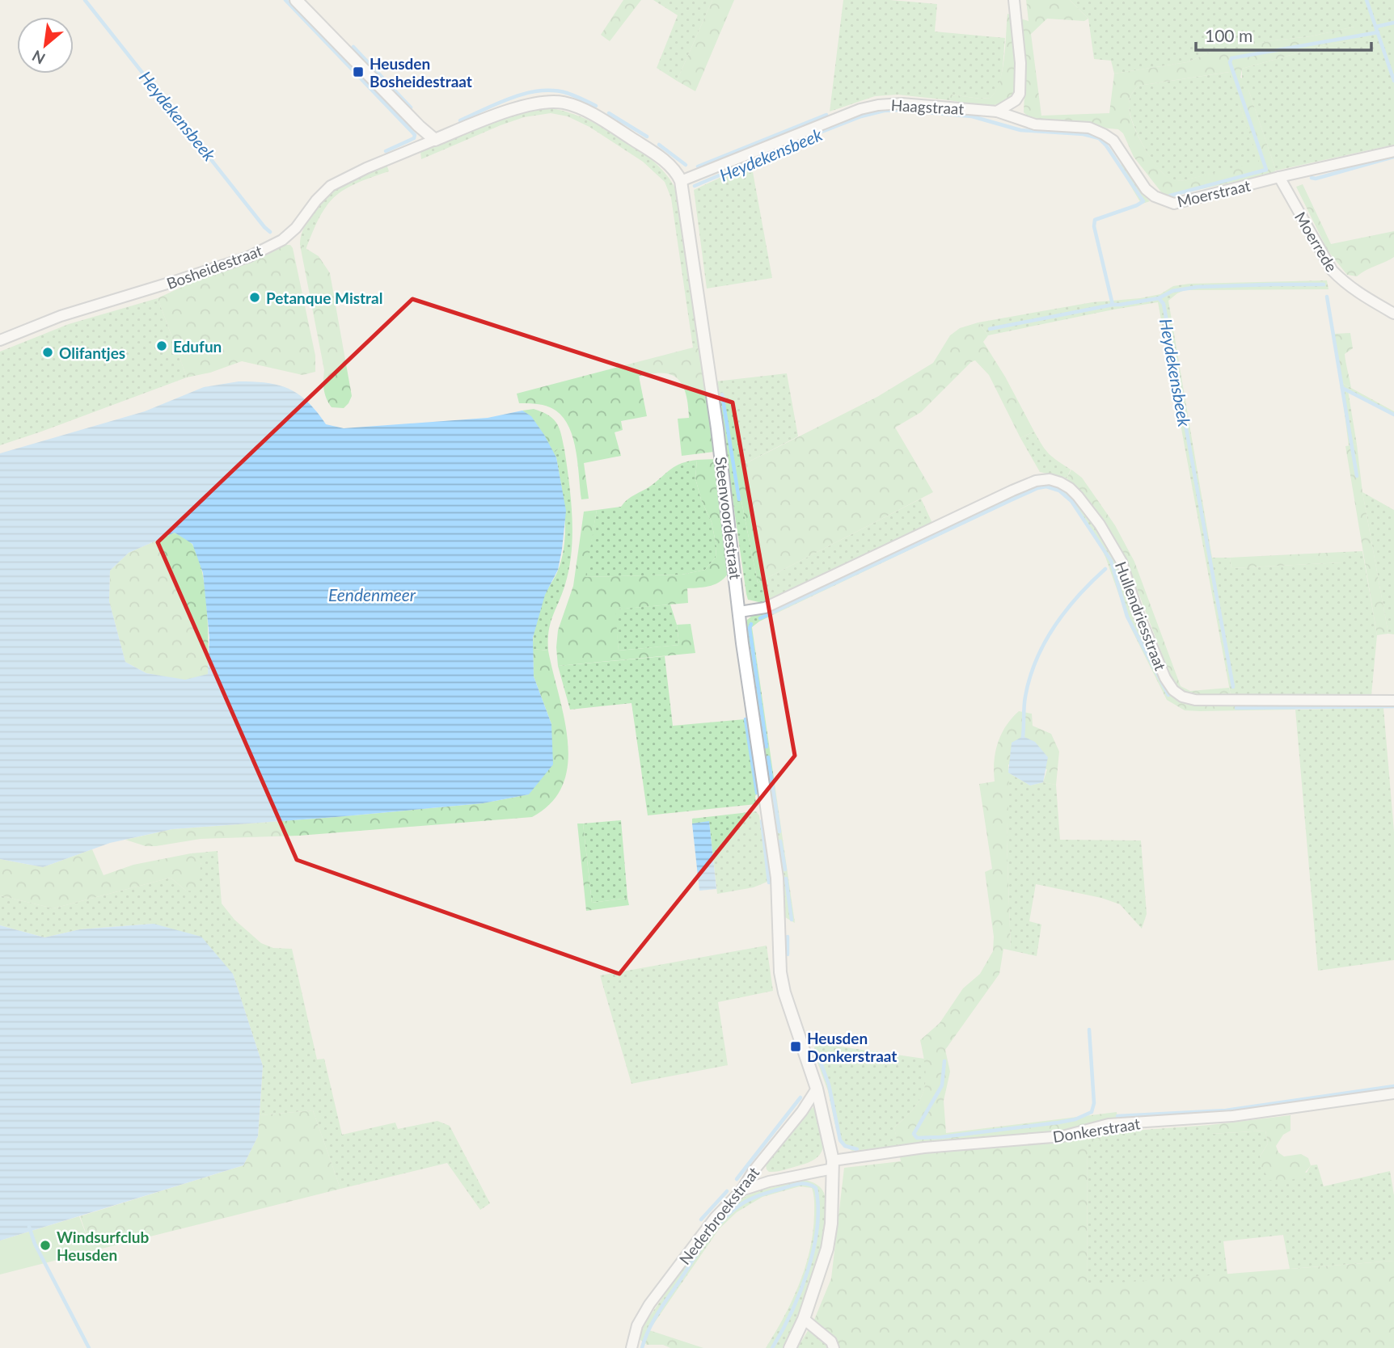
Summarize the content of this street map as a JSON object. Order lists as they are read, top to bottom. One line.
{"streets":{"street":["Haagstraat","Moerstraat","Moerrede","Bosheidestraat","Steenvoordestraat","Hullendriesstraat","Donkerstraat","Nederbroekstraat"]},"crossings":[["Haagstraat","Moerstraat"],["Haagstraat","Steenvoordestraat"],["Moerstraat","Moerrede"],["Steenvoordestraat","Hullendriesstraat"],["Steenvoordestraat","Donkerstraat"],["Steenvoordestraat","Nederbroekstraat"],["Donkerstraat","Nederbroekstraat"]],"water":["Heydekensbeek","Eendenmeer"],"places":{"transit":["Heusden Bosheidestraat","Heusden Donkerstraat"],"other":["Petanque Mistral","Edufun","Olifantjes","Windsurfclub Heusden"]},"scale_bar":"100 m","north":"bottom left"}
